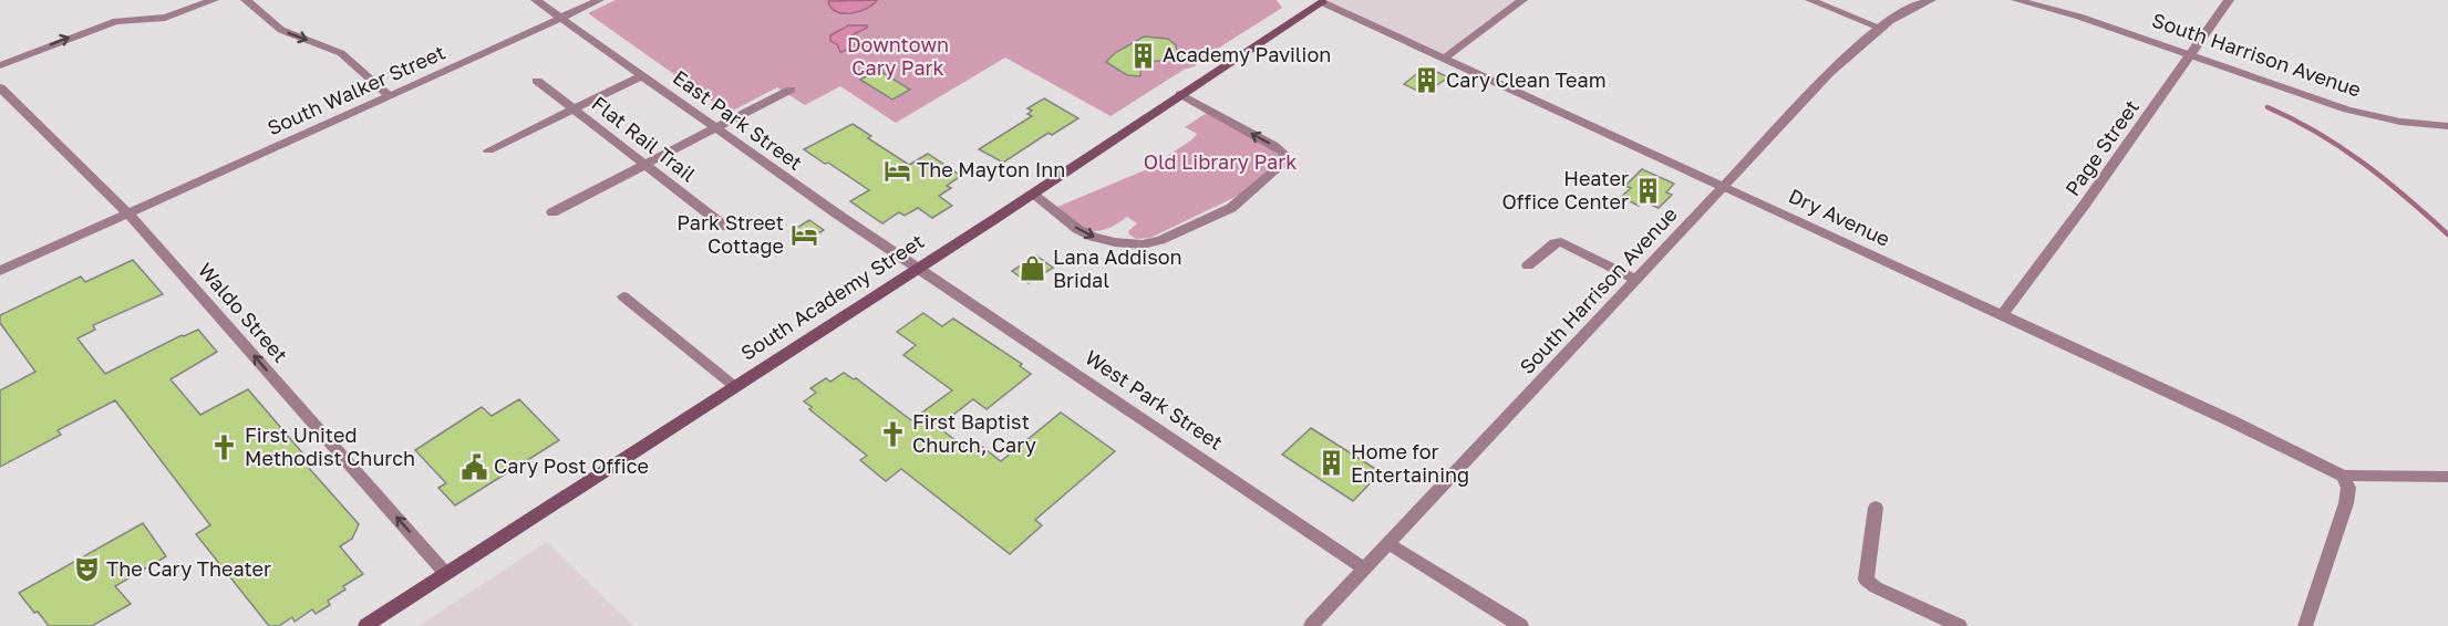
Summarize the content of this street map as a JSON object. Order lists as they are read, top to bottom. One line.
{"streets":{"main road":["South Academy Street"],"street":["South Harrison Avenue","South Walker Street","East Park Street","Flat Rail Trail","Page Street","Dry Avenue","Waldo Street","West Park Street"]},"crossings":[["South Harrison Avenue","Page Street"],["South Harrison Avenue","Dry Avenue"],["South Harrison Avenue","West Park Street"],["South Walker Street","East Park Street"],["South Walker Street","Waldo Street"],["East Park Street","South Academy Street"],["East Park Street","West Park Street"],["Page Street","Dry Avenue"],["Dry Avenue","South Academy Street"],["South Academy Street","Waldo Street"],["South Academy Street","West Park Street"]],"one_way":["Waldo Street"],"parks":["Downtown Cary Park","Old Library Park"],"places":{"building":["Academy Pavilion","Cary Clean Team","Heater Office Center","Home for Entertaining"],"hotel":["The Mayton Inn","Park Street Cottage"],"shop":["Lana Addison Bridal"],"church":["First Baptist Church, Cary","First United Methodist Church"],"public building":["Cary Post Office"],"theatre":["The Cary Theater"]}}
